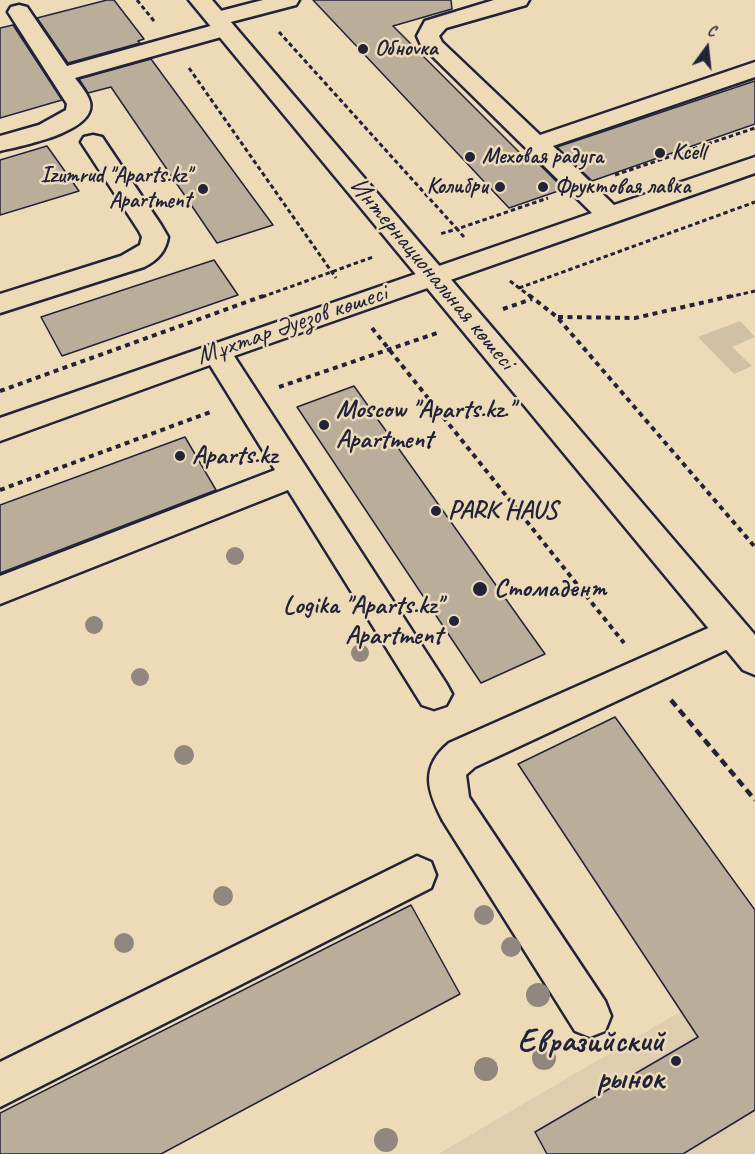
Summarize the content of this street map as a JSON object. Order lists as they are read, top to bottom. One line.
{"streets":{"main road":["Интернациональная көшесі","Мұхтар Әуезов көшесі"]},"crossings":[["Интернациональная көшесі","Мұхтар Әуезов көшесі"]],"places":["Обноvка","Kcell","Меховая радуга","Колибри","Фруктовая лавка","Izumrud \"Aparts.kz\" Apartment","Moscow \"Aparts.kz.\" Apartment","Aparts.kz","PARK HAUS","Стомадент","Logika \"Aparts.kz\" Apartment","Евразийский рынок"],"north":"top"}
